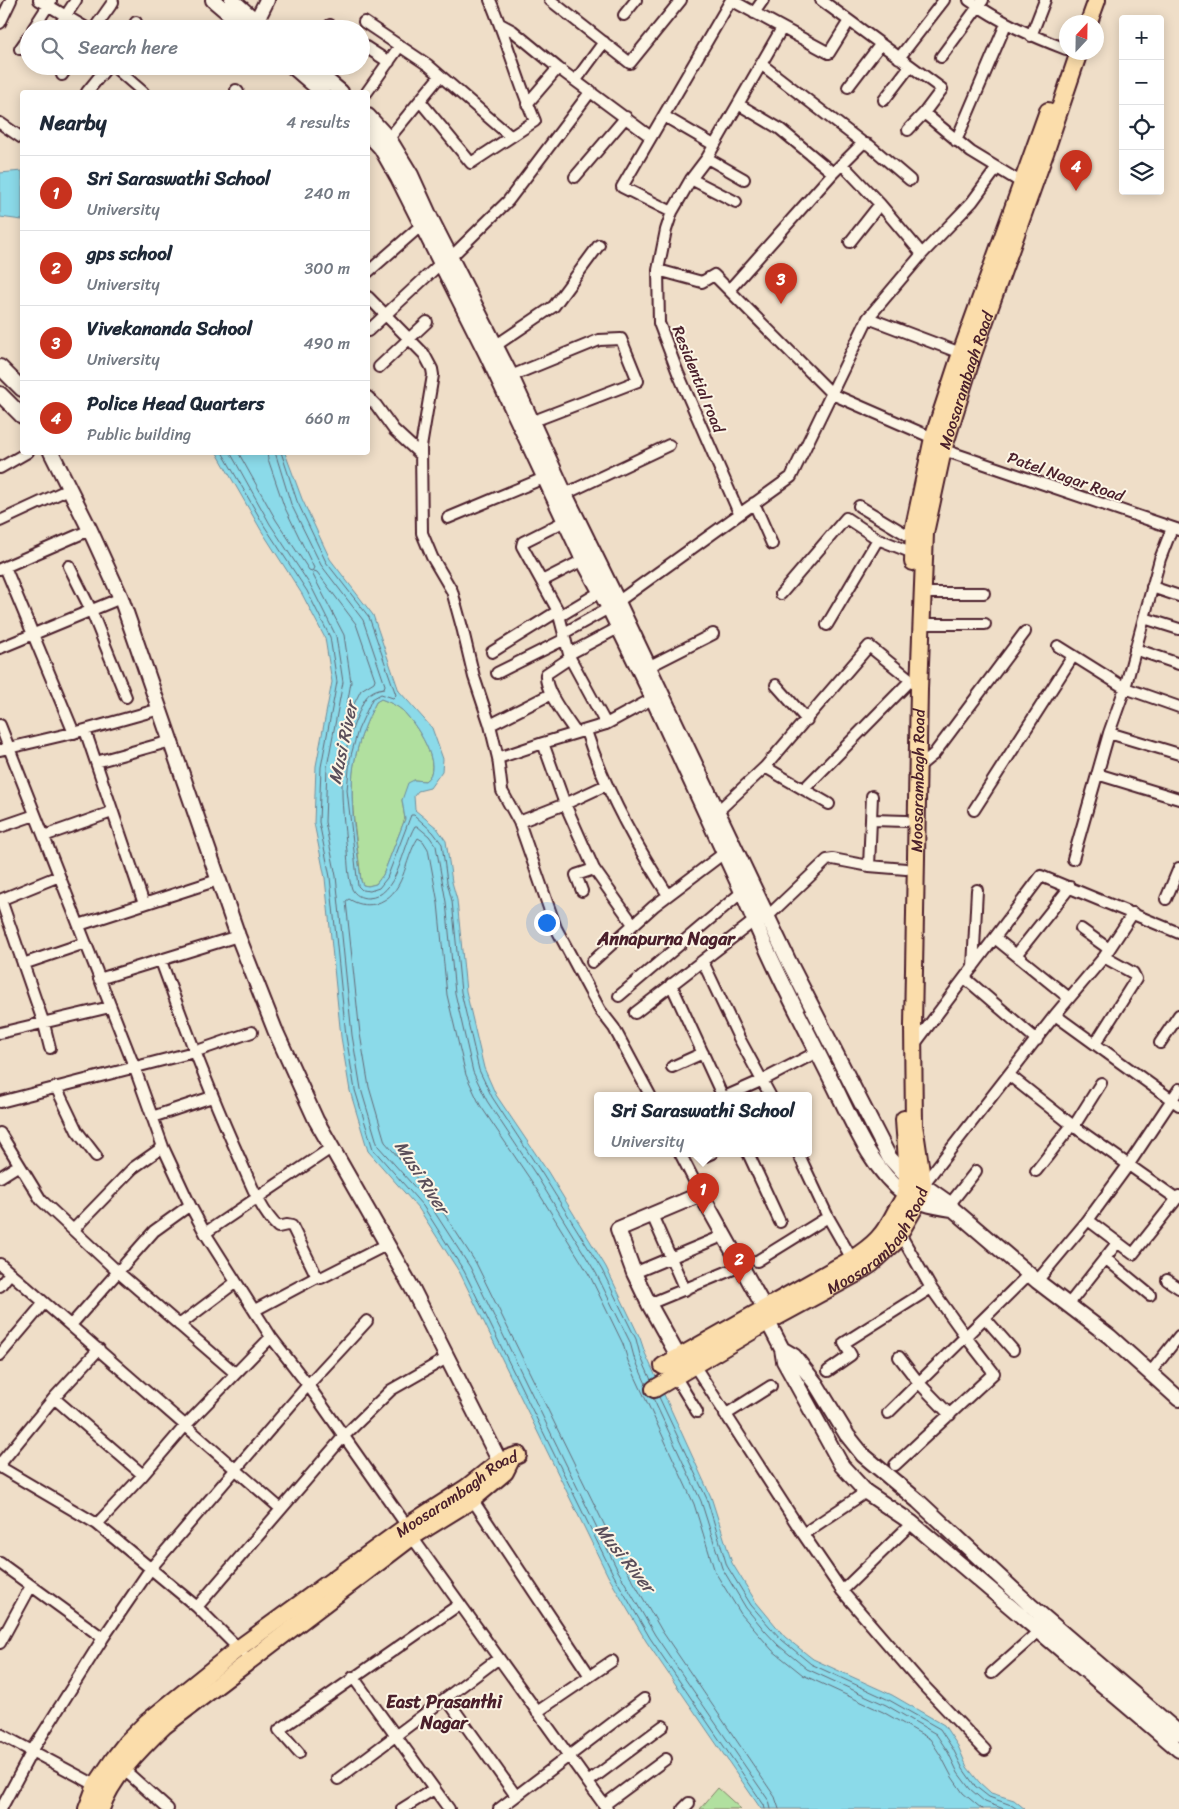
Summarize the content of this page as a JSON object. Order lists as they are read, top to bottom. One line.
{"streets":{"main road":["Moosarambagh Road"],"street":["Residential road","Patel Nagar Road"]},"crossings":[["Moosarambagh Road","Patel Nagar Road"]],"districts":["Annapurna Nagar","East Prasanthi Nagar"],"water":["Musi River"],"north":"top","page":{"map_buttons":["+","−"],"search":"Search here","heading":["Nearby","4 results"],"pins":["4","3","1","2"],"list":[{"mark":"1","name":"Sri Saraswathi School","note":"University","value":"240 m"},{"mark":"2","name":"gps school","note":"University","value":"300 m"},{"mark":"3","name":"Vivekananda School","note":"University","value":"490 m"},{"mark":"4","name":"Police Head Quarters","note":"Public building","value":"660 m"}],"popup":["Sri Saraswathi School","University"]}}
